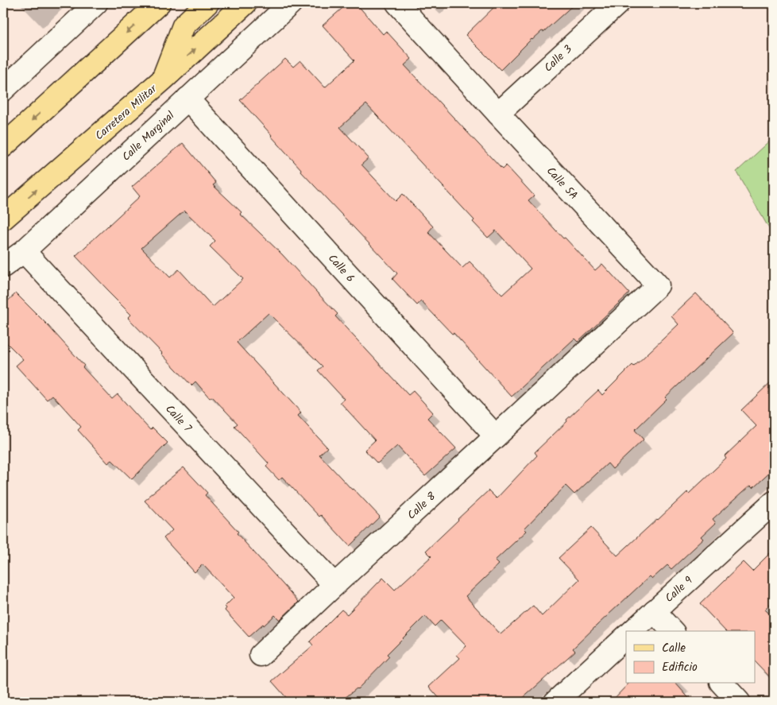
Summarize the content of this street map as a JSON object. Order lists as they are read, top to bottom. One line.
{"streets":{"main road":["Carretera Militar"],"street":["Calle 3","Calle Marginal","Calle 5A","Calle 6","Calle 7","Calle 8","Calle 9"]},"crossings":[["Calle 3","Calle 5A"],["Calle Marginal","Calle 6"],["Calle Marginal","Calle 7"],["Calle 5A","Calle 8"],["Calle 6","Calle 8"],["Calle 7","Calle 8"]],"legend":["Calle","Edificio"]}
